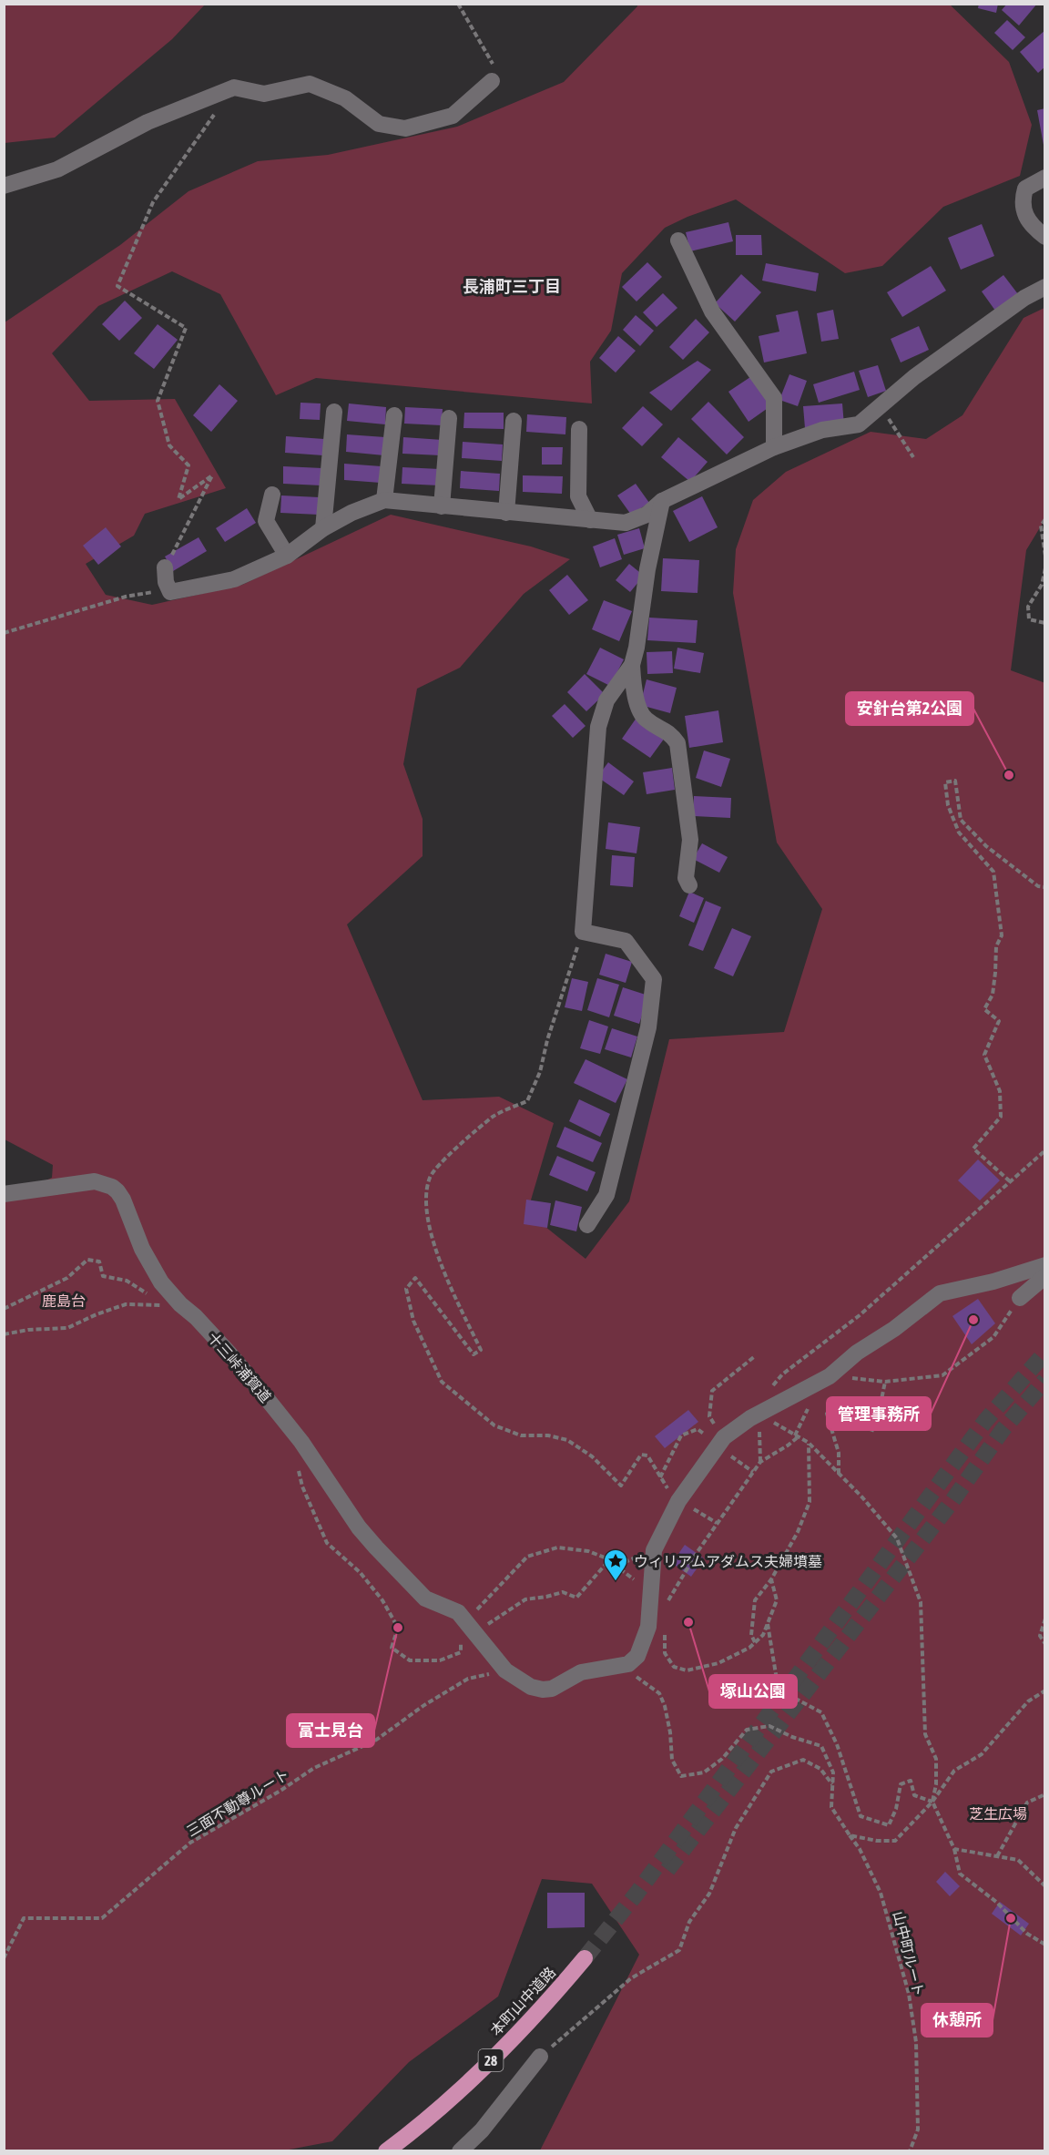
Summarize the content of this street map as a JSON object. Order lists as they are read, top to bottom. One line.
{"streets":{"highway":["本町山中道路","28"],"street":["十三峠浦賀道"],"path":["三面不動尊ルート","山中町ルート"]},"districts":["長浦町三丁目"],"parks":["鹿島台","芝生広場"],"places":{"other":["安針台第2公園","管理事務所","塚山公園","富士見台","休憩所"],"place":["ウィリアムアダムス夫婦墳墓"]}}
